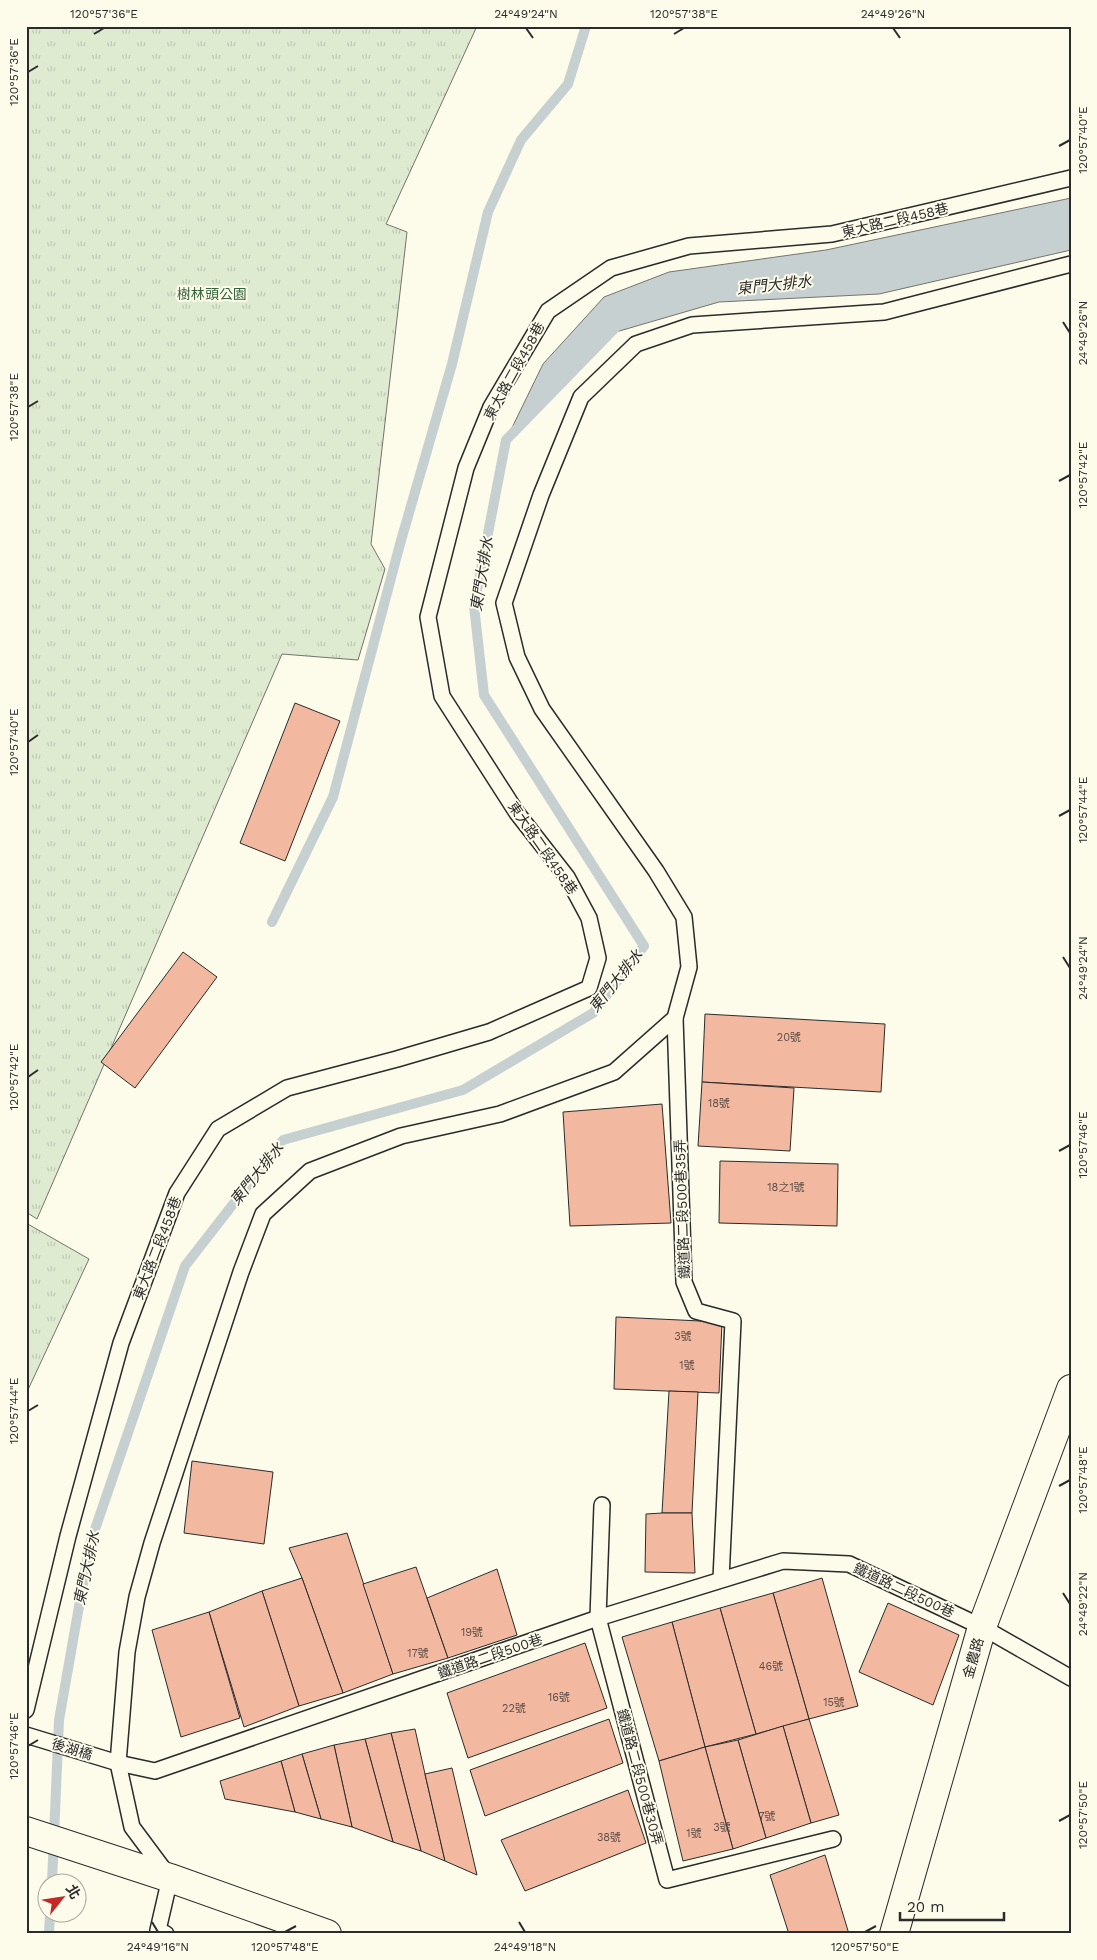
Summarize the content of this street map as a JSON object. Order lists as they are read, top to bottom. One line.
{"streets":{"street":["金農路"],"lane":["東大路二段458巷","鐵道路二段500巷35弄","鐵道路二段500巷","後湖橋","鐵道路二段500巷30弄"]},"crossings":[["鐵道路二段500巷35弄","鐵道路二段500巷"],["鐵道路二段500巷","金農路"],["鐵道路二段500巷","後湖橋"],["鐵道路二段500巷","鐵道路二段500巷30弄"]],"water":["東門大排水"],"parks":["樹林頭公園"],"house_numbers":["20號","18號","18之1號","3號","1號","19號","17號","46號","16號","15號","22號","7號","3號","1號","38號"],"scale_bar":"20 m","north":"top right","coordinates":["120°57'36\"E","24°49'24\"N","120°57'38\"E","24°49'26\"N","120°57'40\"E","120°57'42\"E","120°57'44\"E","120°57'46\"E","120°57'48\"E","24°49'22\"N","120°57'50\"E","24°49'16\"N","24°49'18\"N"]}
